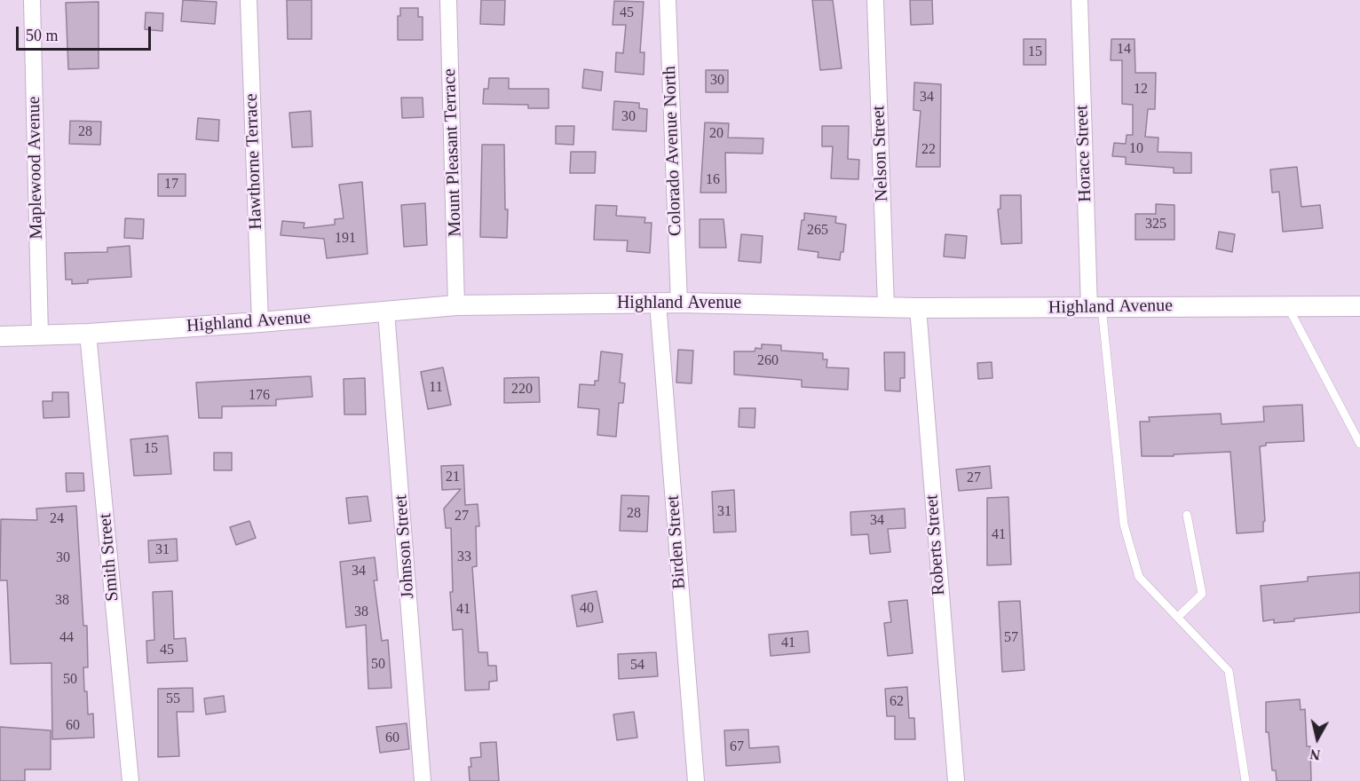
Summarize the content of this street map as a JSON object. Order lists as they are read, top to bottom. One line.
{"streets":{"street":["Colorado Avenue North","Mount Pleasant Terrace","Nelson Street","Horace Street","Hawthorne Terrace","Maplewood Avenue","Highland Avenue","Birden Street","Roberts Street","Johnson Street","Smith Street"]},"crossings":[["Colorado Avenue North","Highland Avenue"],["Mount Pleasant Terrace","Highland Avenue"],["Nelson Street","Highland Avenue"],["Horace Street","Highland Avenue"],["Hawthorne Terrace","Highland Avenue"],["Maplewood Avenue","Highland Avenue"],["Highland Avenue","Birden Street"],["Highland Avenue","Roberts Street"],["Highland Avenue","Johnson Street"],["Highland Avenue","Smith Street"]],"house_numbers":["45","14","15","30","12","34","30","28","20","10","22","16","17","325","265","191","260","11","220","176","15","21","27","31","28","27","24","34","41","31","33","30","34","38","40","41","38","44","57","41","45","50","54","50","55","62","60","60","67"],"scale_bar":"50 m","north":"bottom"}
